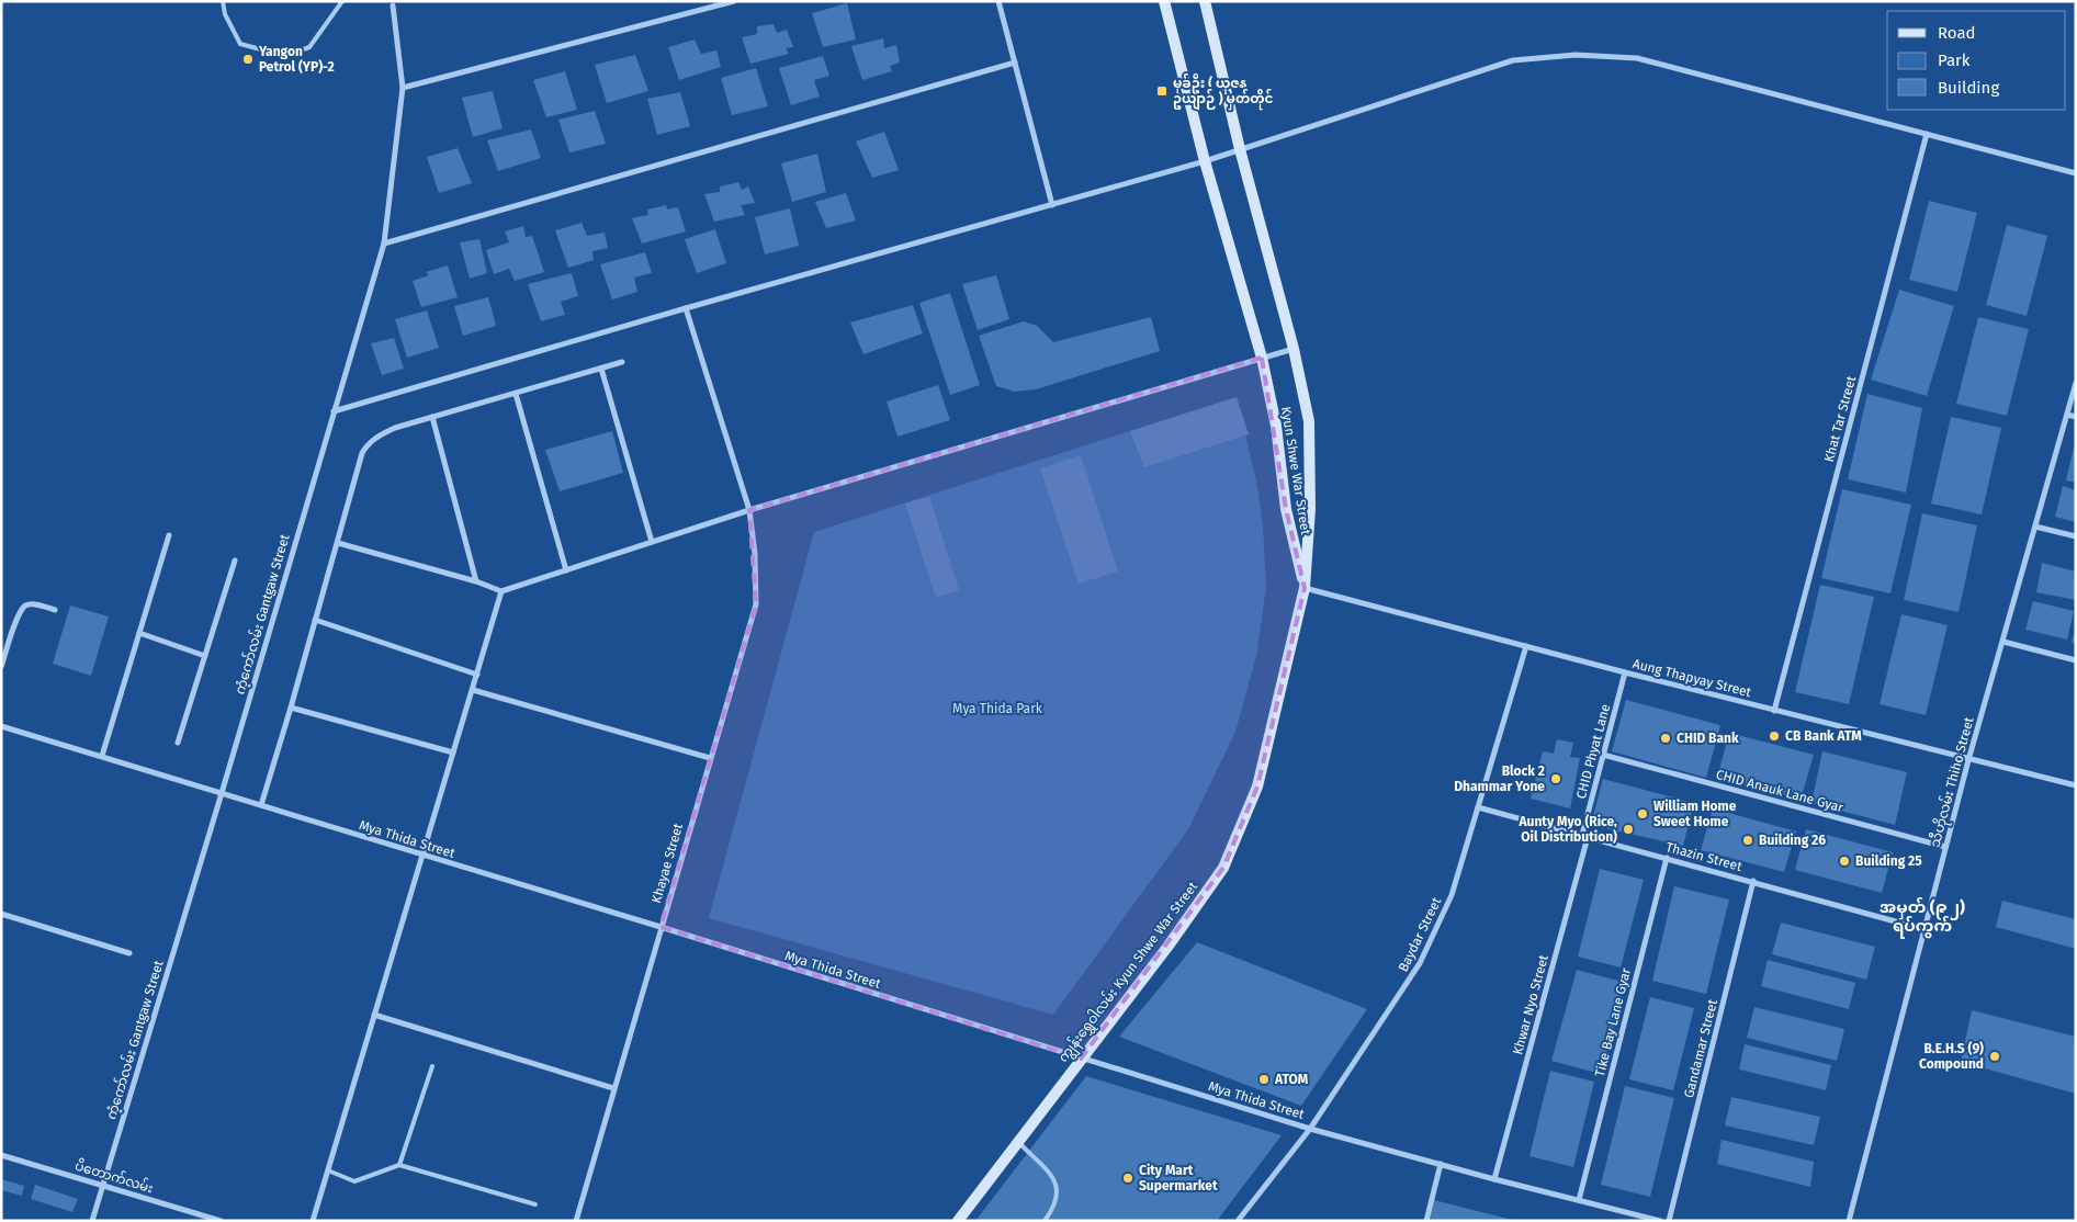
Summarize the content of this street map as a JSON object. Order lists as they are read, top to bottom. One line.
{"streets":{"street":["Khat Tar Street","Kyun Shwe War Street","ကံ့ကော်လမ်း Gantgaw Street","Aung Thapyay Street","CHID Phyat Lane","သီဟိုလမ်း Thiho Street","CHID Anauk Lane Gyar","Mya Thida Street","Thazin Street","Khayae Street","Baydar Street","ကျွန်းရွှေဝါလမ်း Kyun Shwe War Street","Khwar Nyo Street","Tike Bay Lane Gyar","Gandamar Street","ပိတောက်လမ်း"]},"crossings":[["Khat Tar Street","Aung Thapyay Street"],["Kyun Shwe War Street","Aung Thapyay Street"],["Kyun Shwe War Street","ကျွန်းရွှေဝါလမ်း Kyun Shwe War Street"],["ကံ့ကော်လမ်း Gantgaw Street","Mya Thida Street"],["ကံ့ကော်လမ်း Gantgaw Street","ပိတောက်လမ်း"],["Aung Thapyay Street","CHID Phyat Lane"],["Aung Thapyay Street","သီဟိုလမ်း Thiho Street"],["Aung Thapyay Street","Baydar Street"],["Aung Thapyay Street","ကျွန်းရွှေဝါလမ်း Kyun Shwe War Street"],["CHID Phyat Lane","CHID Anauk Lane Gyar"],["CHID Phyat Lane","Thazin Street"],["CHID Phyat Lane","Khwar Nyo Street"],["သီဟိုလမ်း Thiho Street","CHID Anauk Lane Gyar"],["သီဟိုလမ်း Thiho Street","Thazin Street"],["Mya Thida Street","Khayae Street"],["Mya Thida Street","Baydar Street"],["Mya Thida Street","ကျွန်းရွှေဝါလမ်း Kyun Shwe War Street"],["Mya Thida Street","Khwar Nyo Street"],["Mya Thida Street","Tike Bay Lane Gyar"],["Thazin Street","Baydar Street"],["Thazin Street","Khwar Nyo Street"],["Thazin Street","Tike Bay Lane Gyar"],["Thazin Street","Gandamar Street"]],"districts":["အမှတ် (၉၂) ရပ်ကွက်"],"parks":["Mya Thida Park"],"places":{"other":["Yangon Petrol (YP)-2","CB Bank ATM","CHID Bank","Block 2 Dhammar Yone","William Home Sweet Home","Aunty Myo (Rice, Oil Distribution)","Building 26","Building 25","B.E.H.S (9) Compound","ATOM","City Mart Supermarket"],"transit":["မုခ်ဦး ( ယုဇန ဥယျာဉ် ) မှတ်တိုင်"]},"legend":["Road","Park","Building"]}
